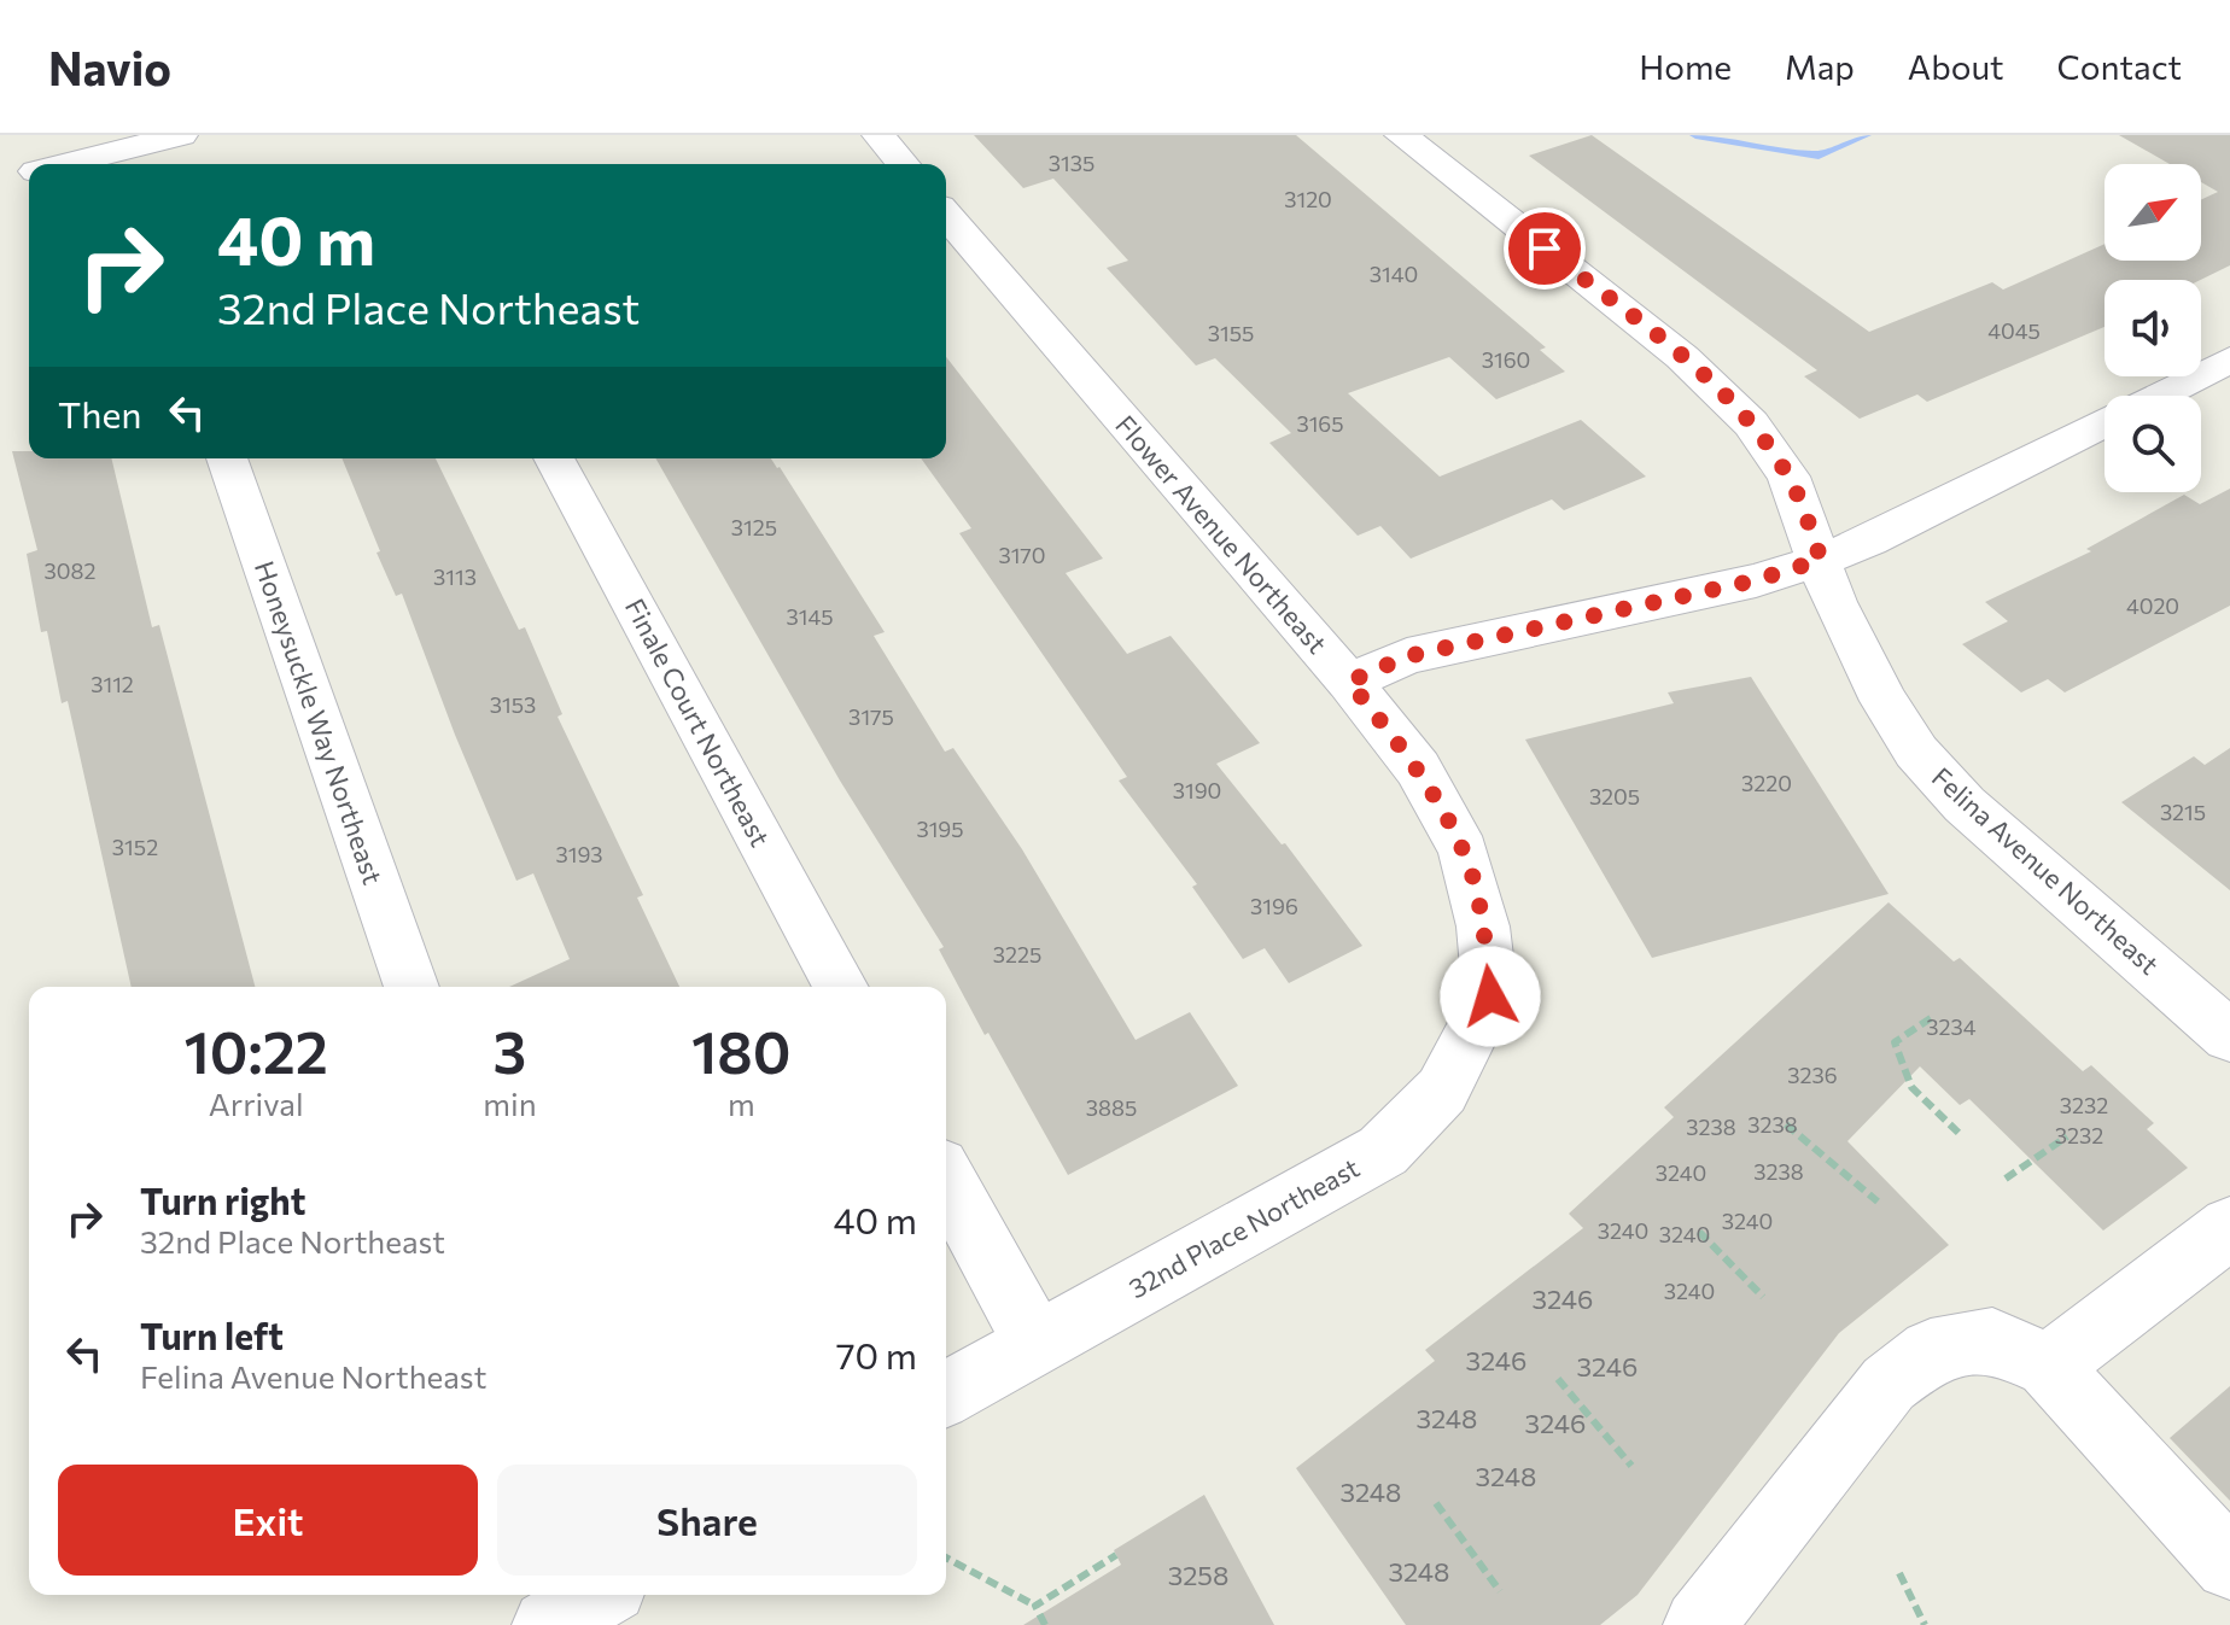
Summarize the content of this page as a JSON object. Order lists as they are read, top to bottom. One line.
{"streets":{"street":["Flower Avenue Northeast","Honeysuckle Way Northeast","Finale Court Northeast","Felina Avenue Northeast","32nd Place Northeast"]},"crossings":[["Flower Avenue Northeast","32nd Place Northeast"]],"house_numbers":["3135","3120","3140","4045","3155","3160","3165","3125","3170","3082","3113","4020","3145","3112","3153","3175","3220","3190","3205","3215","3195","3152","3193","3196","3225","3234","3236","3232","3885","3238","3238","3232","3238","3240","3240","3240","3240","3240","3246","3246","3246","3248","3246","3248","3248","3248","3258"],"north":"top right","page":{"header":"Navio","nav":["Home","Map","About","Contact"],"turn":["40 m","32nd Place Northeast"],"then":"Then","eta":["10:22","Arrival","3","min","180","m"],"list":[{"name":"Turn right","note":"32nd Place Northeast","value":"40 m"},{"name":"Turn left","note":"Felina Avenue Northeast","value":"70 m"}],"buttons":["Exit","Share"]}}
